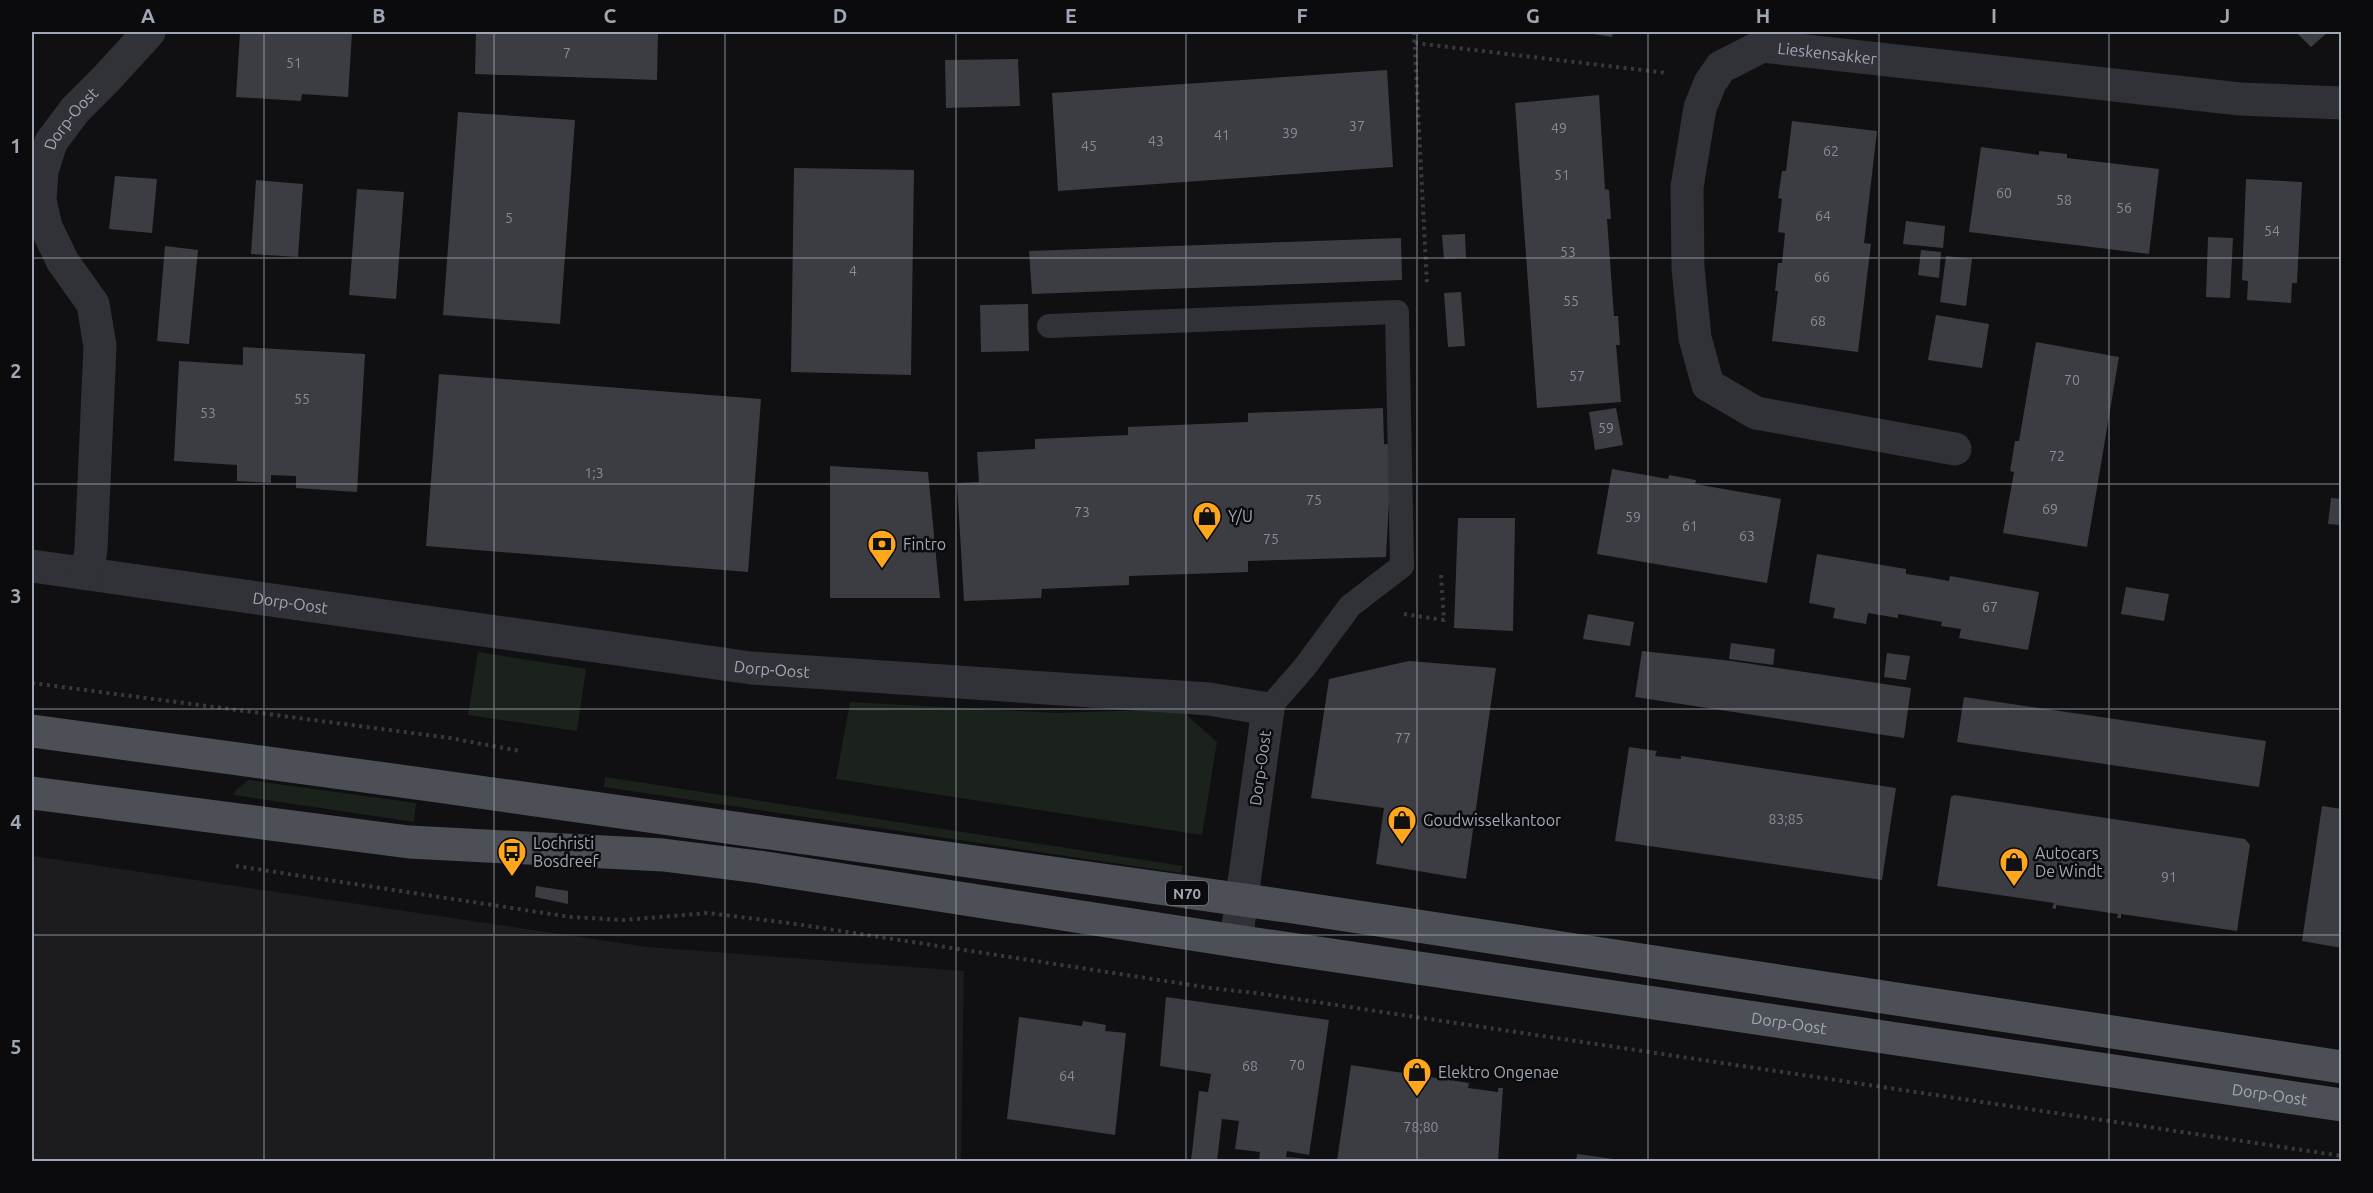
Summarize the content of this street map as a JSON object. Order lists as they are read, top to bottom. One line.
{"streets":{"main road":["Dorp-Oost","N70"],"street":["Lieskensakker"]},"crossings":[["Dorp-Oost","N70"]],"places":{"shop":["Y/U","Goudwisselkantoor","Autocars De Windt","Elektro Ongenae"],"bank":["Fintro"],"bus stop":["Lochristi Bosdreef"]},"house_numbers":["7","51","37","49","39","41","43","45","62","51","60","58","56","64","5","54","53","4","66","55","68","57","70","55","53","59","72","1;3","75","69","73","59","61","63","75","67","77","83;85","91","70","68","64","78;80"],"grid":{"columns":["A","B","C","D","E","F","G","H","I","J"],"rows":["1","2","3","4","5"]}}
